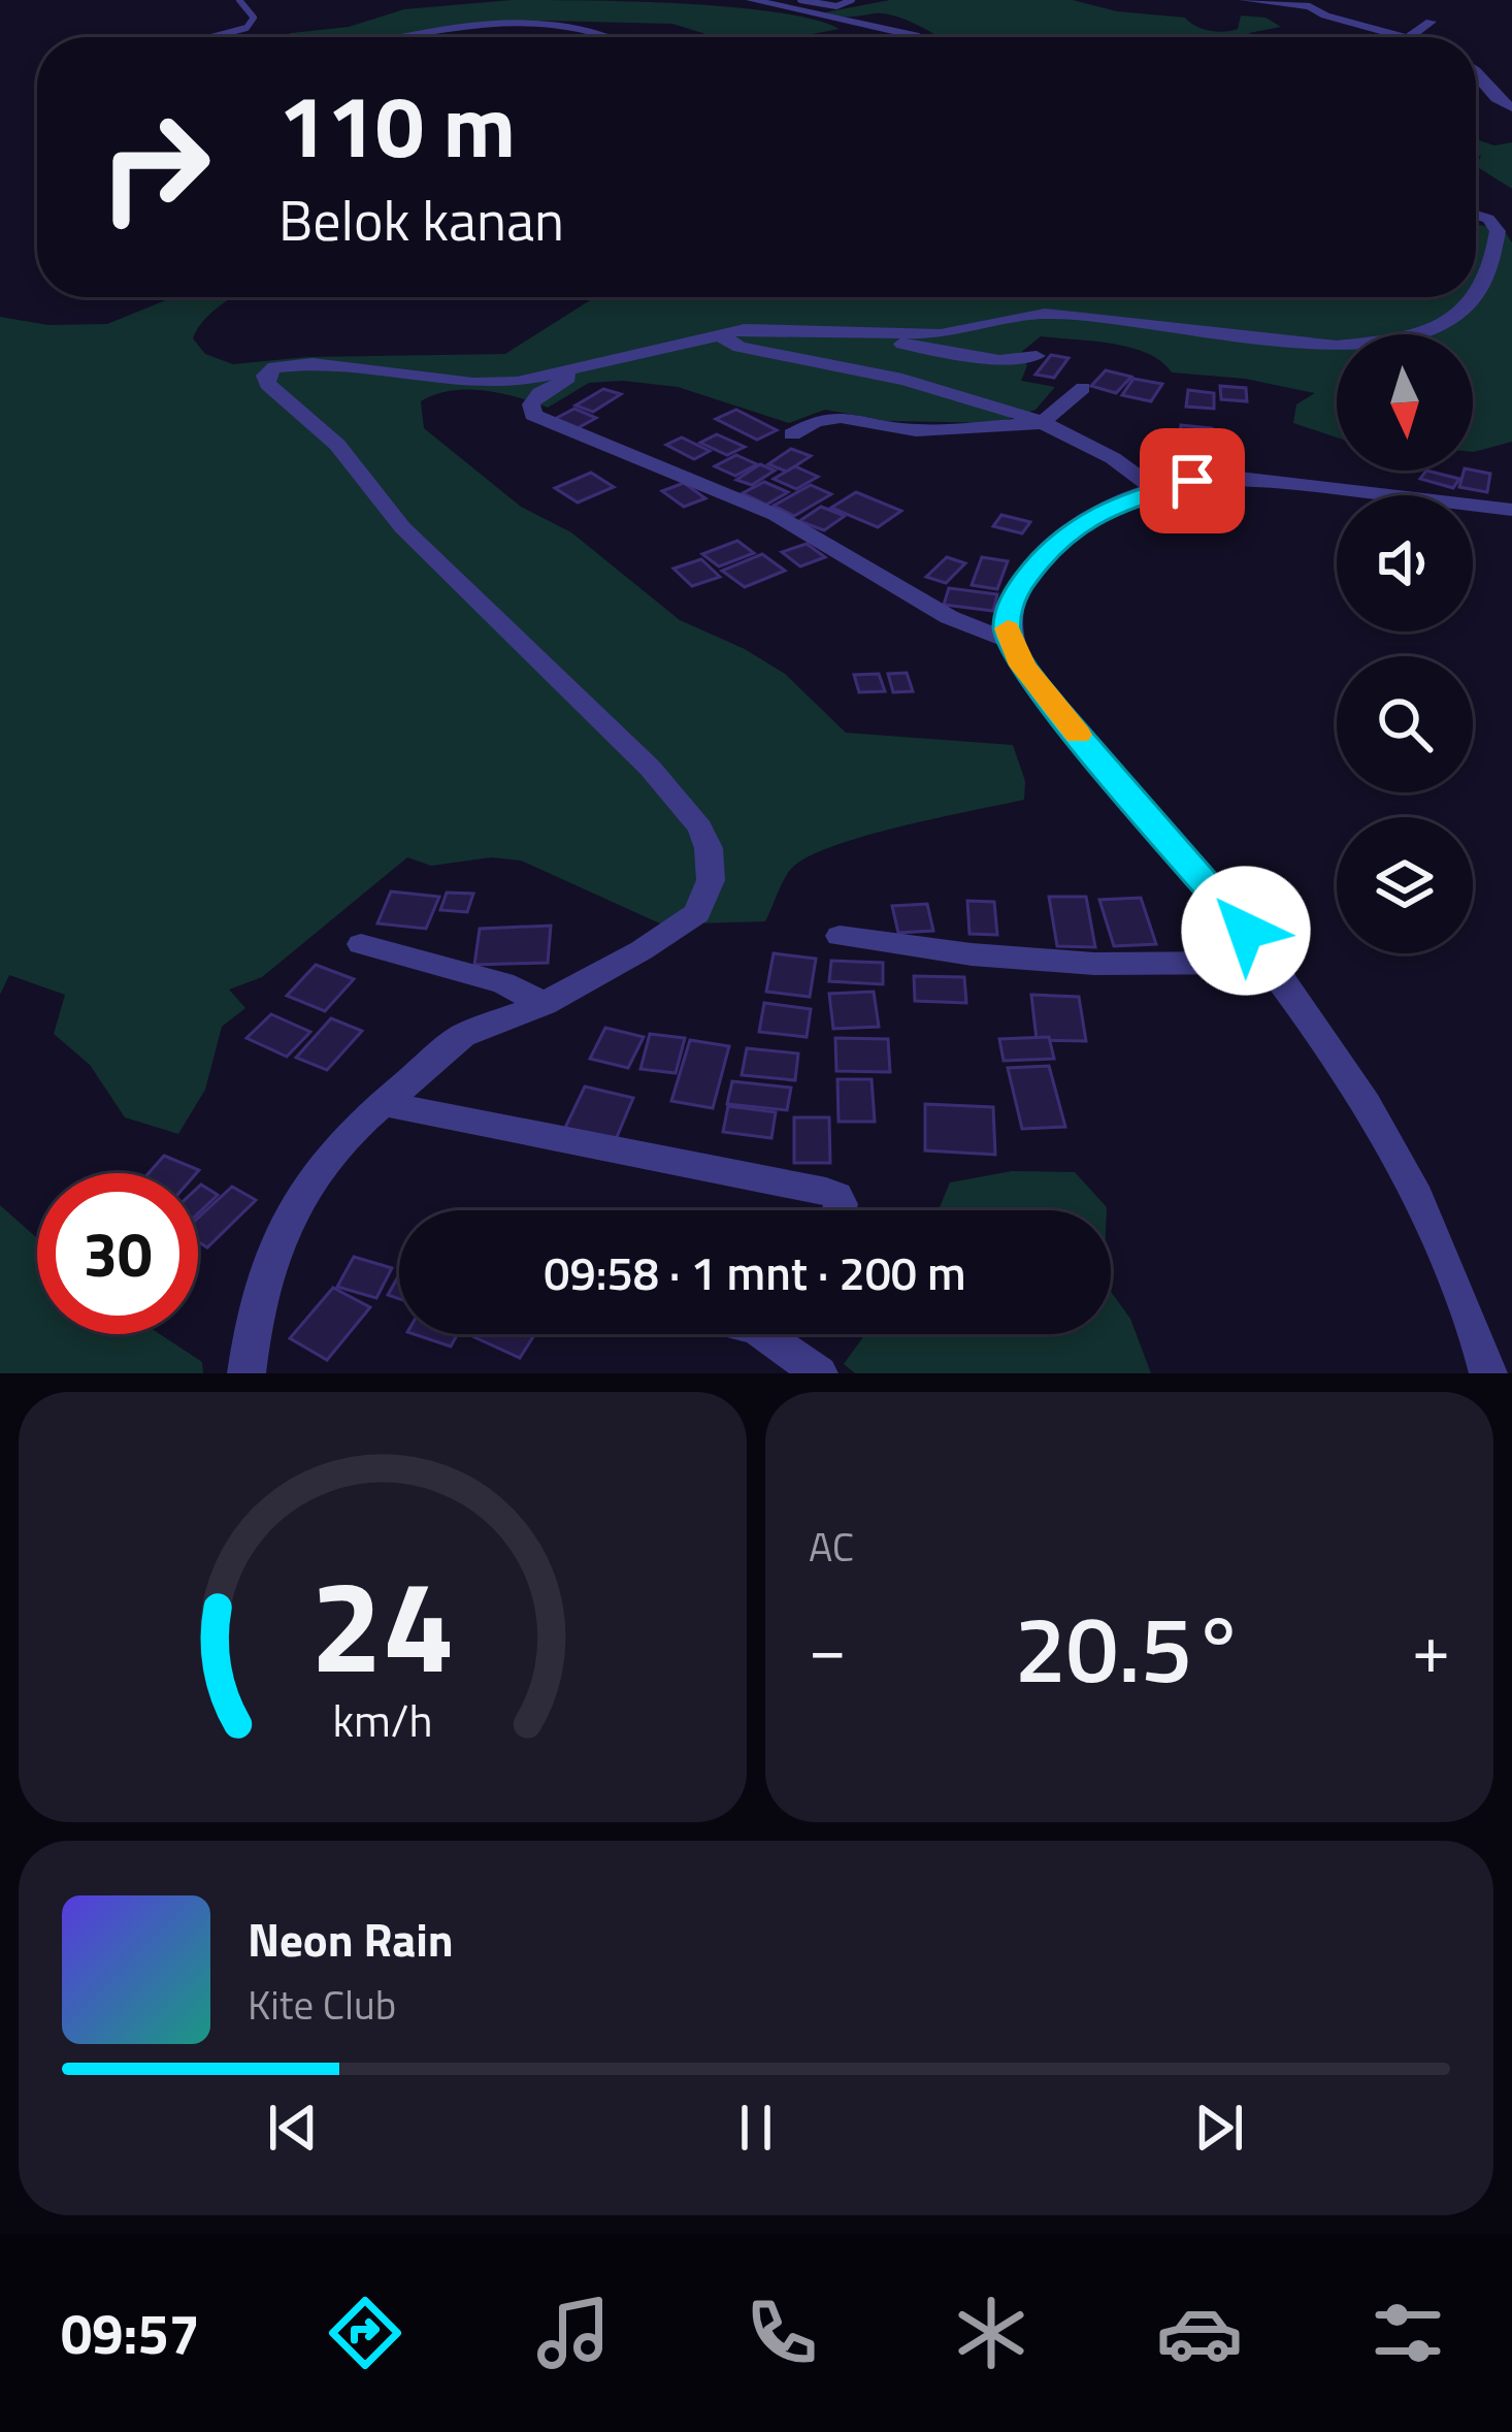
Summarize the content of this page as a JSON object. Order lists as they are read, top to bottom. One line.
{"north":"bottom","page":{"turn":["110 m","Belok kanan"],"limit":"30","trip":"09:58 · 1 mnt · 200 m","tile":"AC","heat":["−","20.5°","+"],"song":["Neon Rain","Kite Club"],"tabs":"09:57","gauge":["24","km/h"]}}
